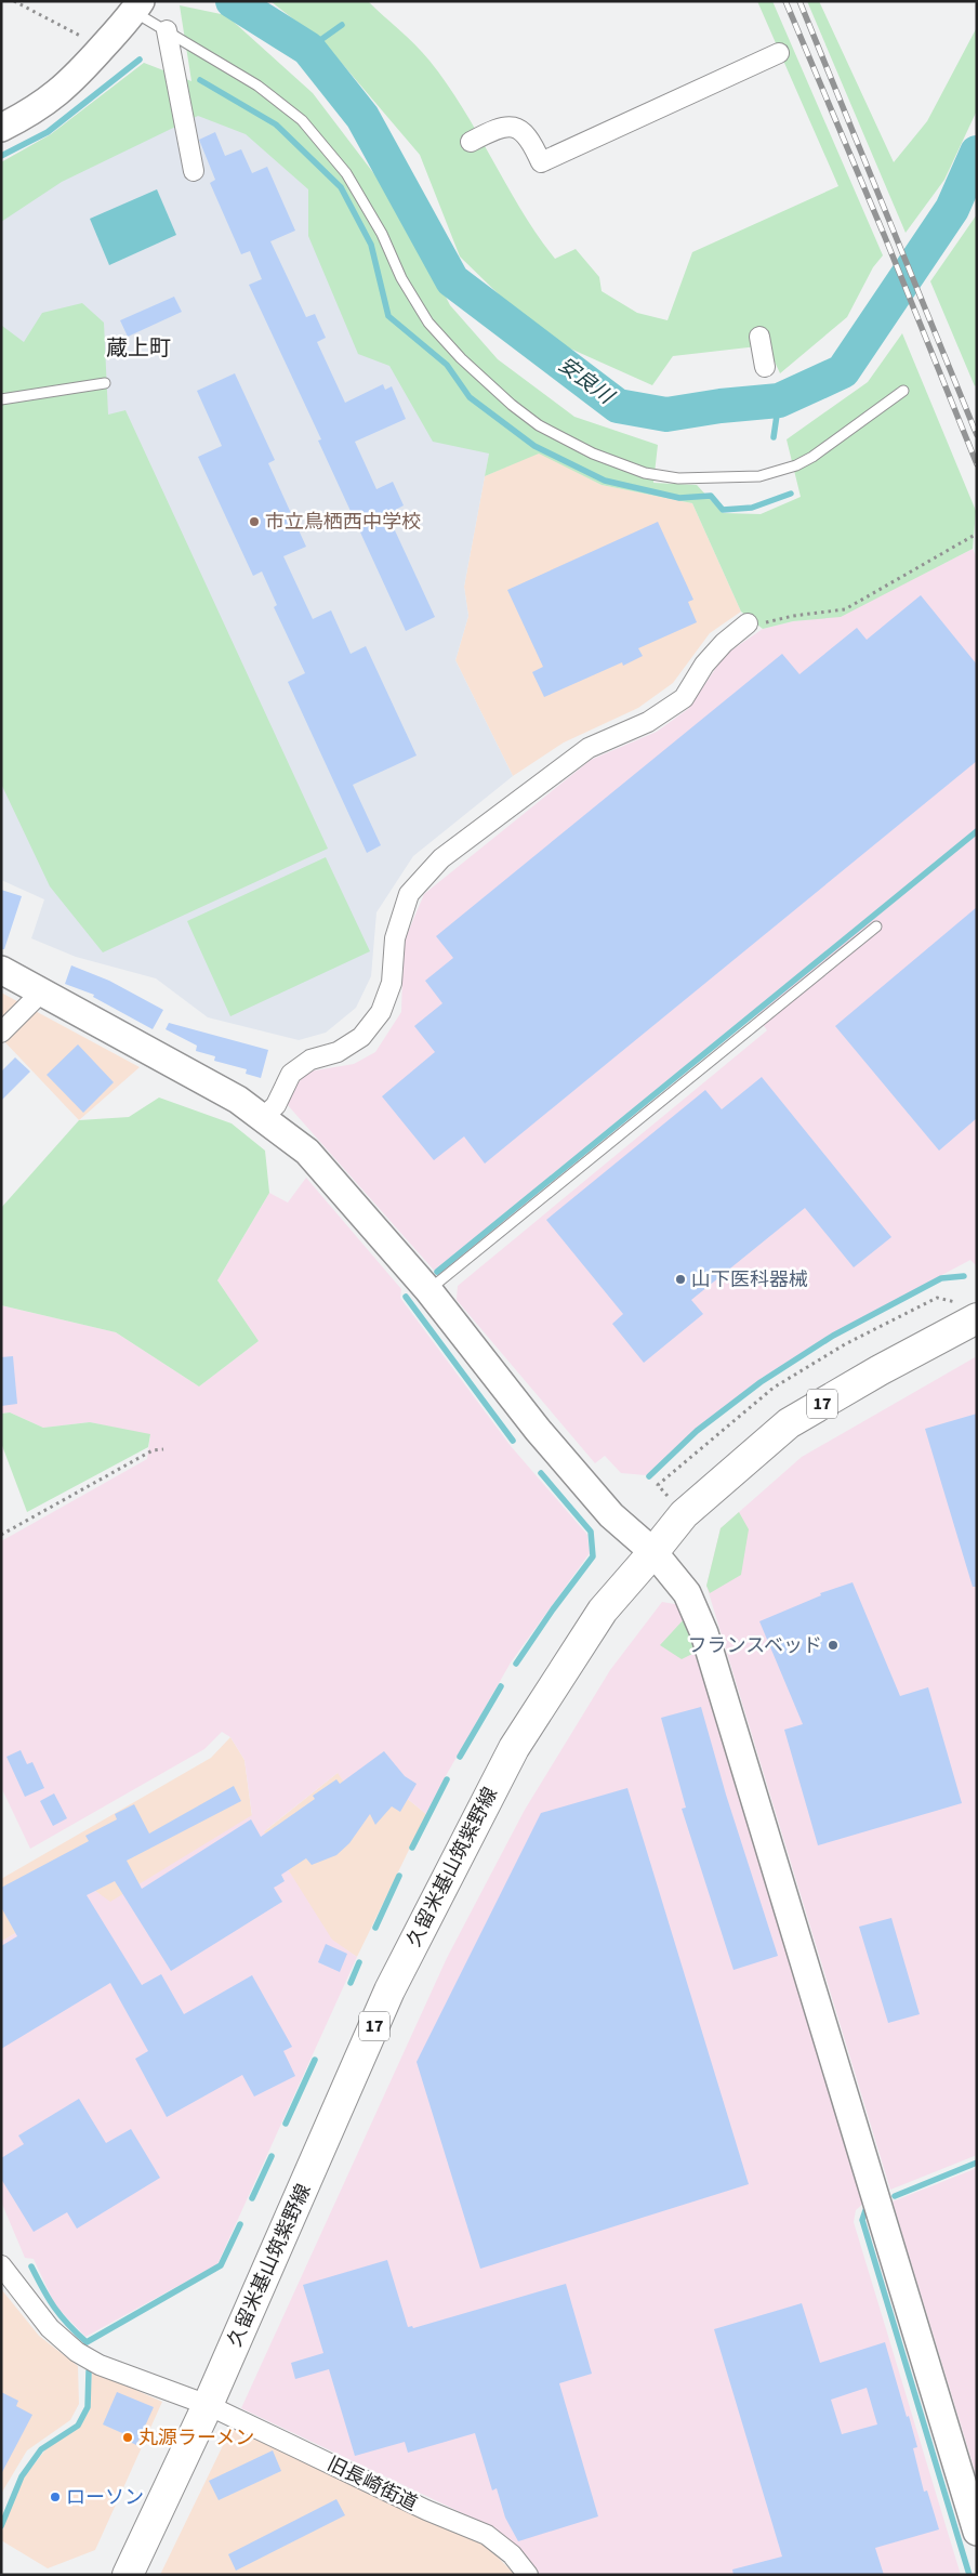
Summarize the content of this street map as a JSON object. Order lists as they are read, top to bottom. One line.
{"streets":{"main road":["17","久留米基山筑紫野線"],"street":["旧長崎街道"]},"crossings":[["久留米基山筑紫野線","旧長崎街道"]],"districts":["蔵上町"],"water":["安良川"],"places":["市立鳥栖西中学校","山下医科器械","フランスベッド","丸源ラーメン","ローソン"]}
